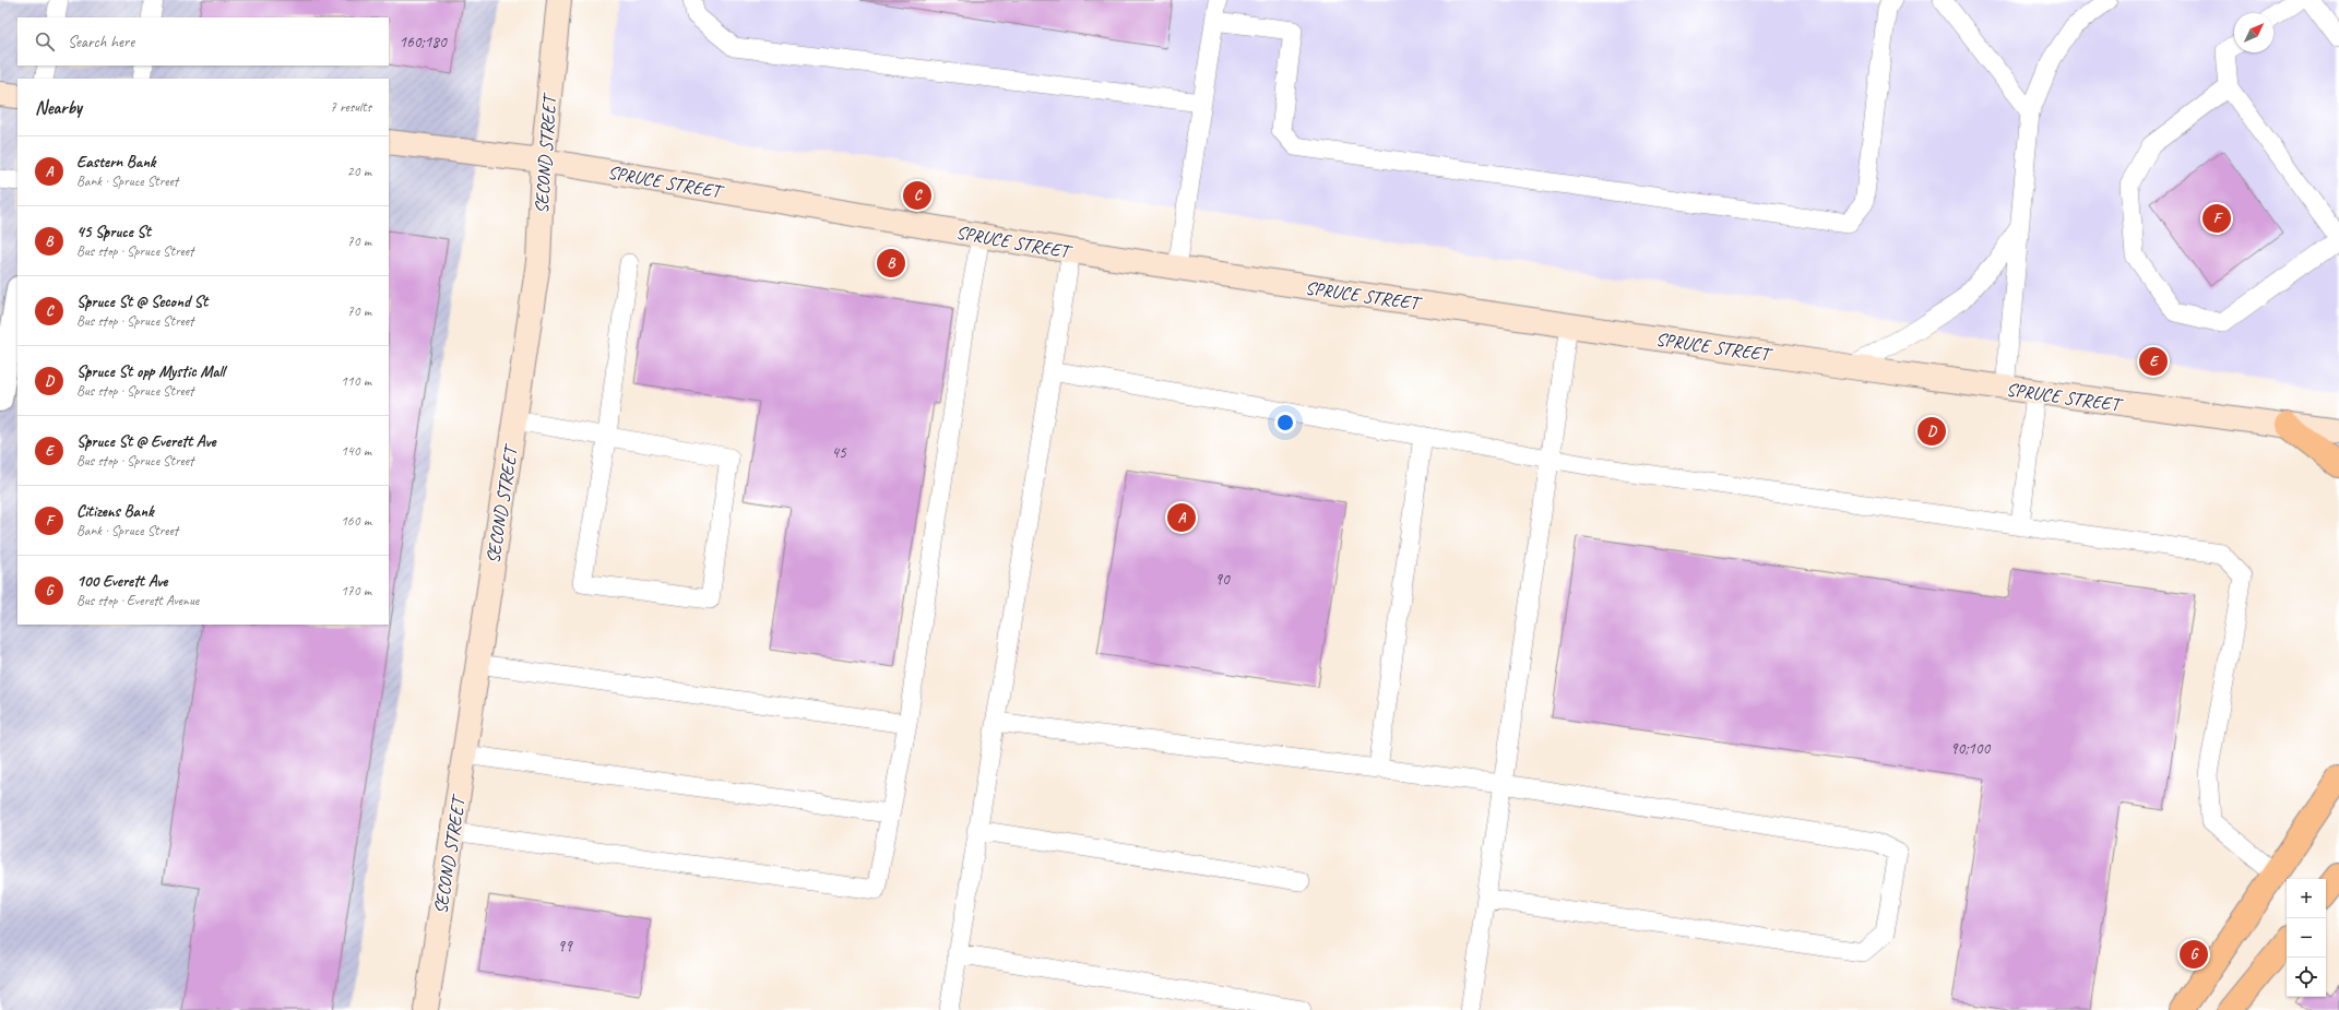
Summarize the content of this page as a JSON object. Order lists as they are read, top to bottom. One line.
{"streets":{"street":["SECOND STREET","SPRUCE STREET"]},"crossings":[["SECOND STREET","SPRUCE STREET"]],"house_numbers":["160;180","45","90","90;100","99"],"north":"top right","page":{"search":"Search here","heading":["Nearby","7 results"],"list":[{"mark":"A","name":"Eastern Bank","note":"Bank · Spruce Street","value":"20 m"},{"mark":"B","name":"45 Spruce St","note":"Bus stop · Spruce Street","value":"70 m"},{"mark":"C","name":"Spruce St @ Second St","note":"Bus stop · Spruce Street","value":"70 m"},{"mark":"D","name":"Spruce St opp Mystic Mall","note":"Bus stop · Spruce Street","value":"110 m"},{"mark":"E","name":"Spruce St @ Everett Ave","note":"Bus stop · Spruce Street","value":"140 m"},{"mark":"F","name":"Citizens Bank","note":"Bank · Spruce Street","value":"160 m"},{"mark":"G","name":"100 Everett Ave","note":"Bus stop · Everett Avenue","value":"170 m"}],"pins":["C","F","B","E","D","A","G"],"map_buttons":["+","−"]}}
